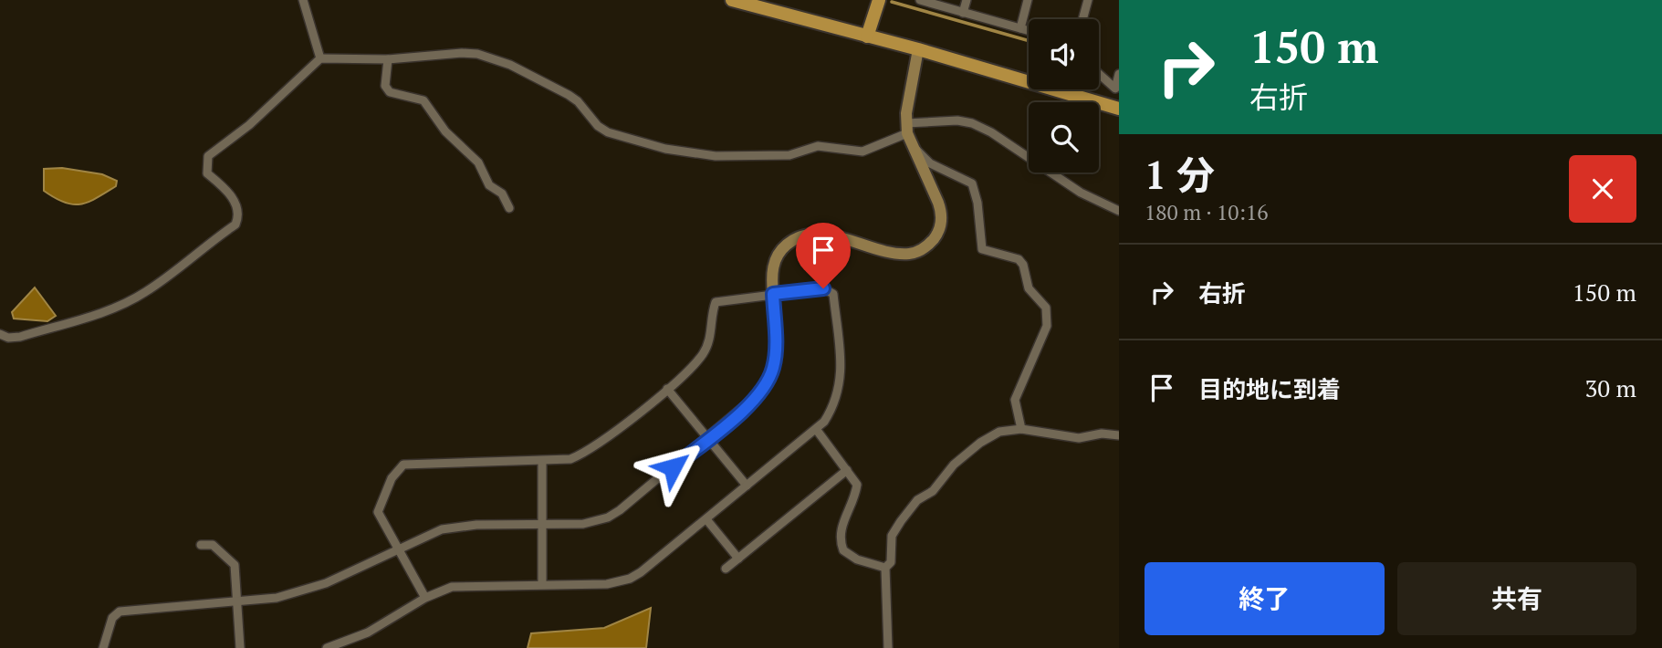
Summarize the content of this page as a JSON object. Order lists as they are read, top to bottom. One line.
{"page":{"turn":["150 m","右折"],"heading":["1 分","180 m · 10:16"],"list":[{"name":"右折","value":"150 m"},{"name":"目的地に到着","value":"30 m"}],"buttons":["終了","共有"]}}
